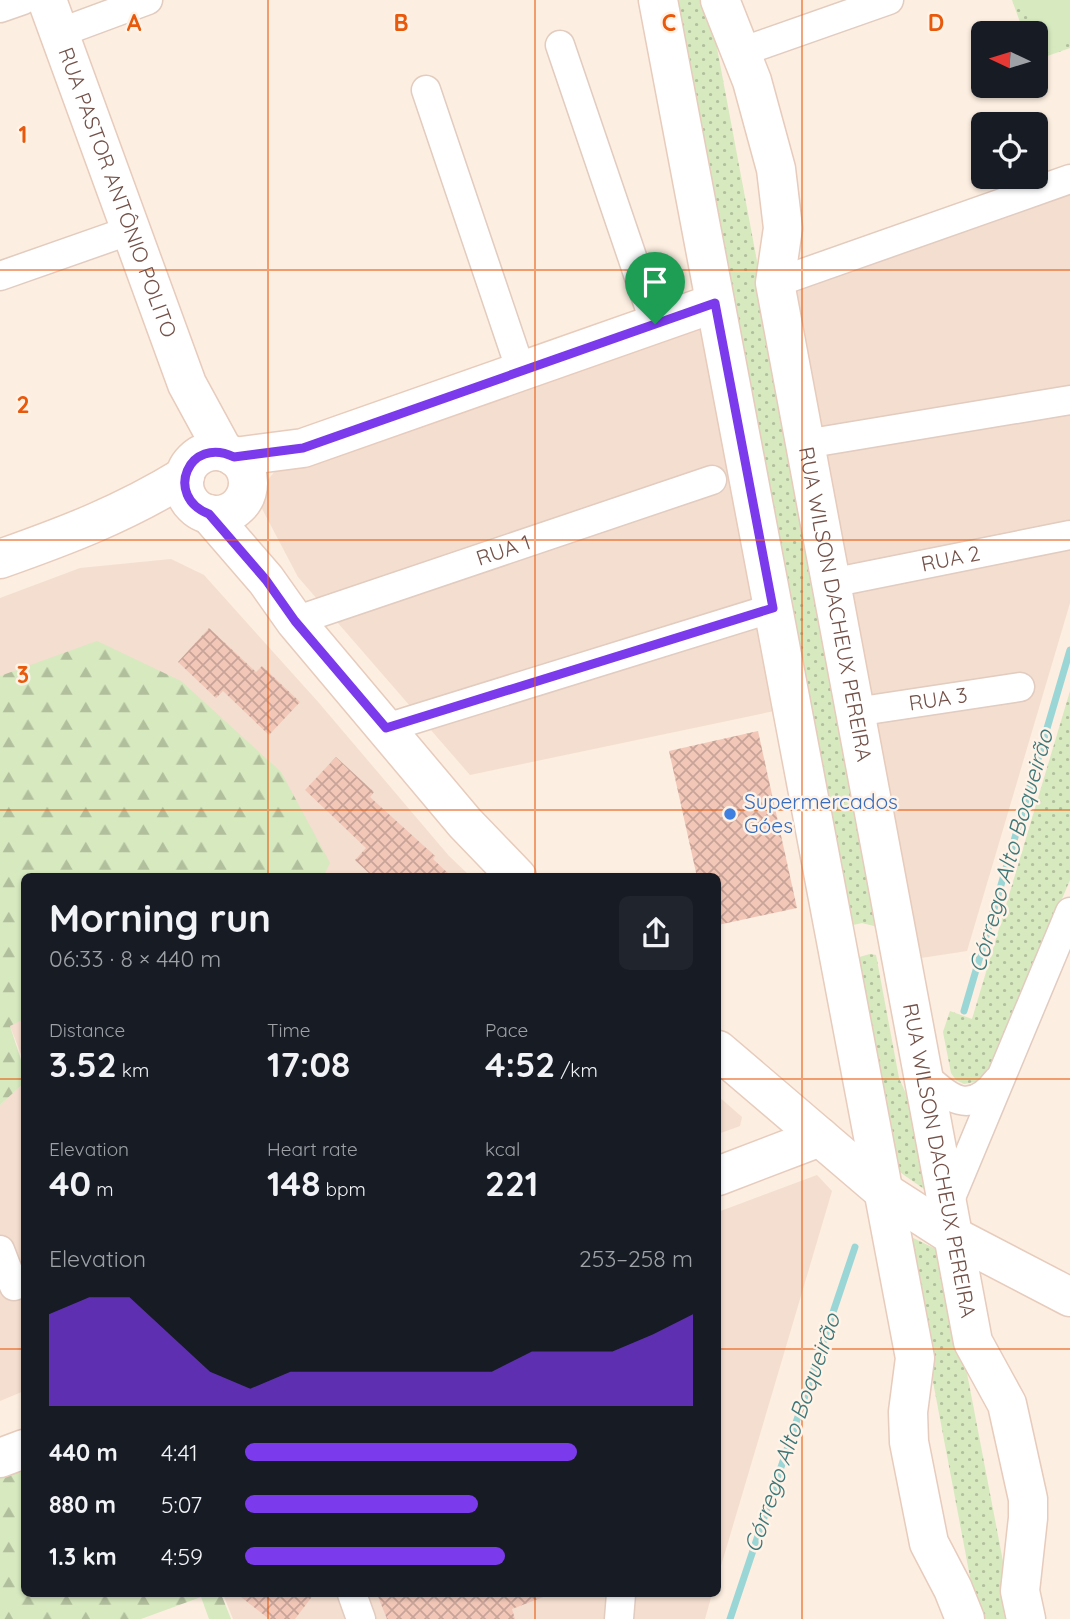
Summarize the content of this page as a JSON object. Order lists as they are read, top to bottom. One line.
{"streets":{"main road":["RUA PASTOR ANTÔNIO POLITO","RUA WILSON DACHEUX PEREIRA"],"street":["RUA 1","RUA 2","RUA 3"]},"crossings":[["RUA PASTOR ANTÔNIO POLITO","RUA 1"],["RUA 2","RUA WILSON DACHEUX PEREIRA"],["RUA WILSON DACHEUX PEREIRA","RUA 3"]],"water":["Córrego Alto Boqueirão"],"places":["Supermercados Góes"],"north":"left","page":{"heading":["Morning run","06:33 · 8 × 440 m"],"stats":[["Distance","3.52 km"],["Time","17:08"],["Pace","4:52 /km"],["Elevation","40 m"],["Heart rate","148 bpm"],["kcal","221"]],"chart":["Elevation","253–258 m"],"list":[{"name":"440 m","note":"4:41"},{"name":"880 m","note":"5:07"},{"name":"1.3 km","note":"4:59"}]},"grid":{"columns":["A","B","C","D"],"rows":["1","2","3"]}}
